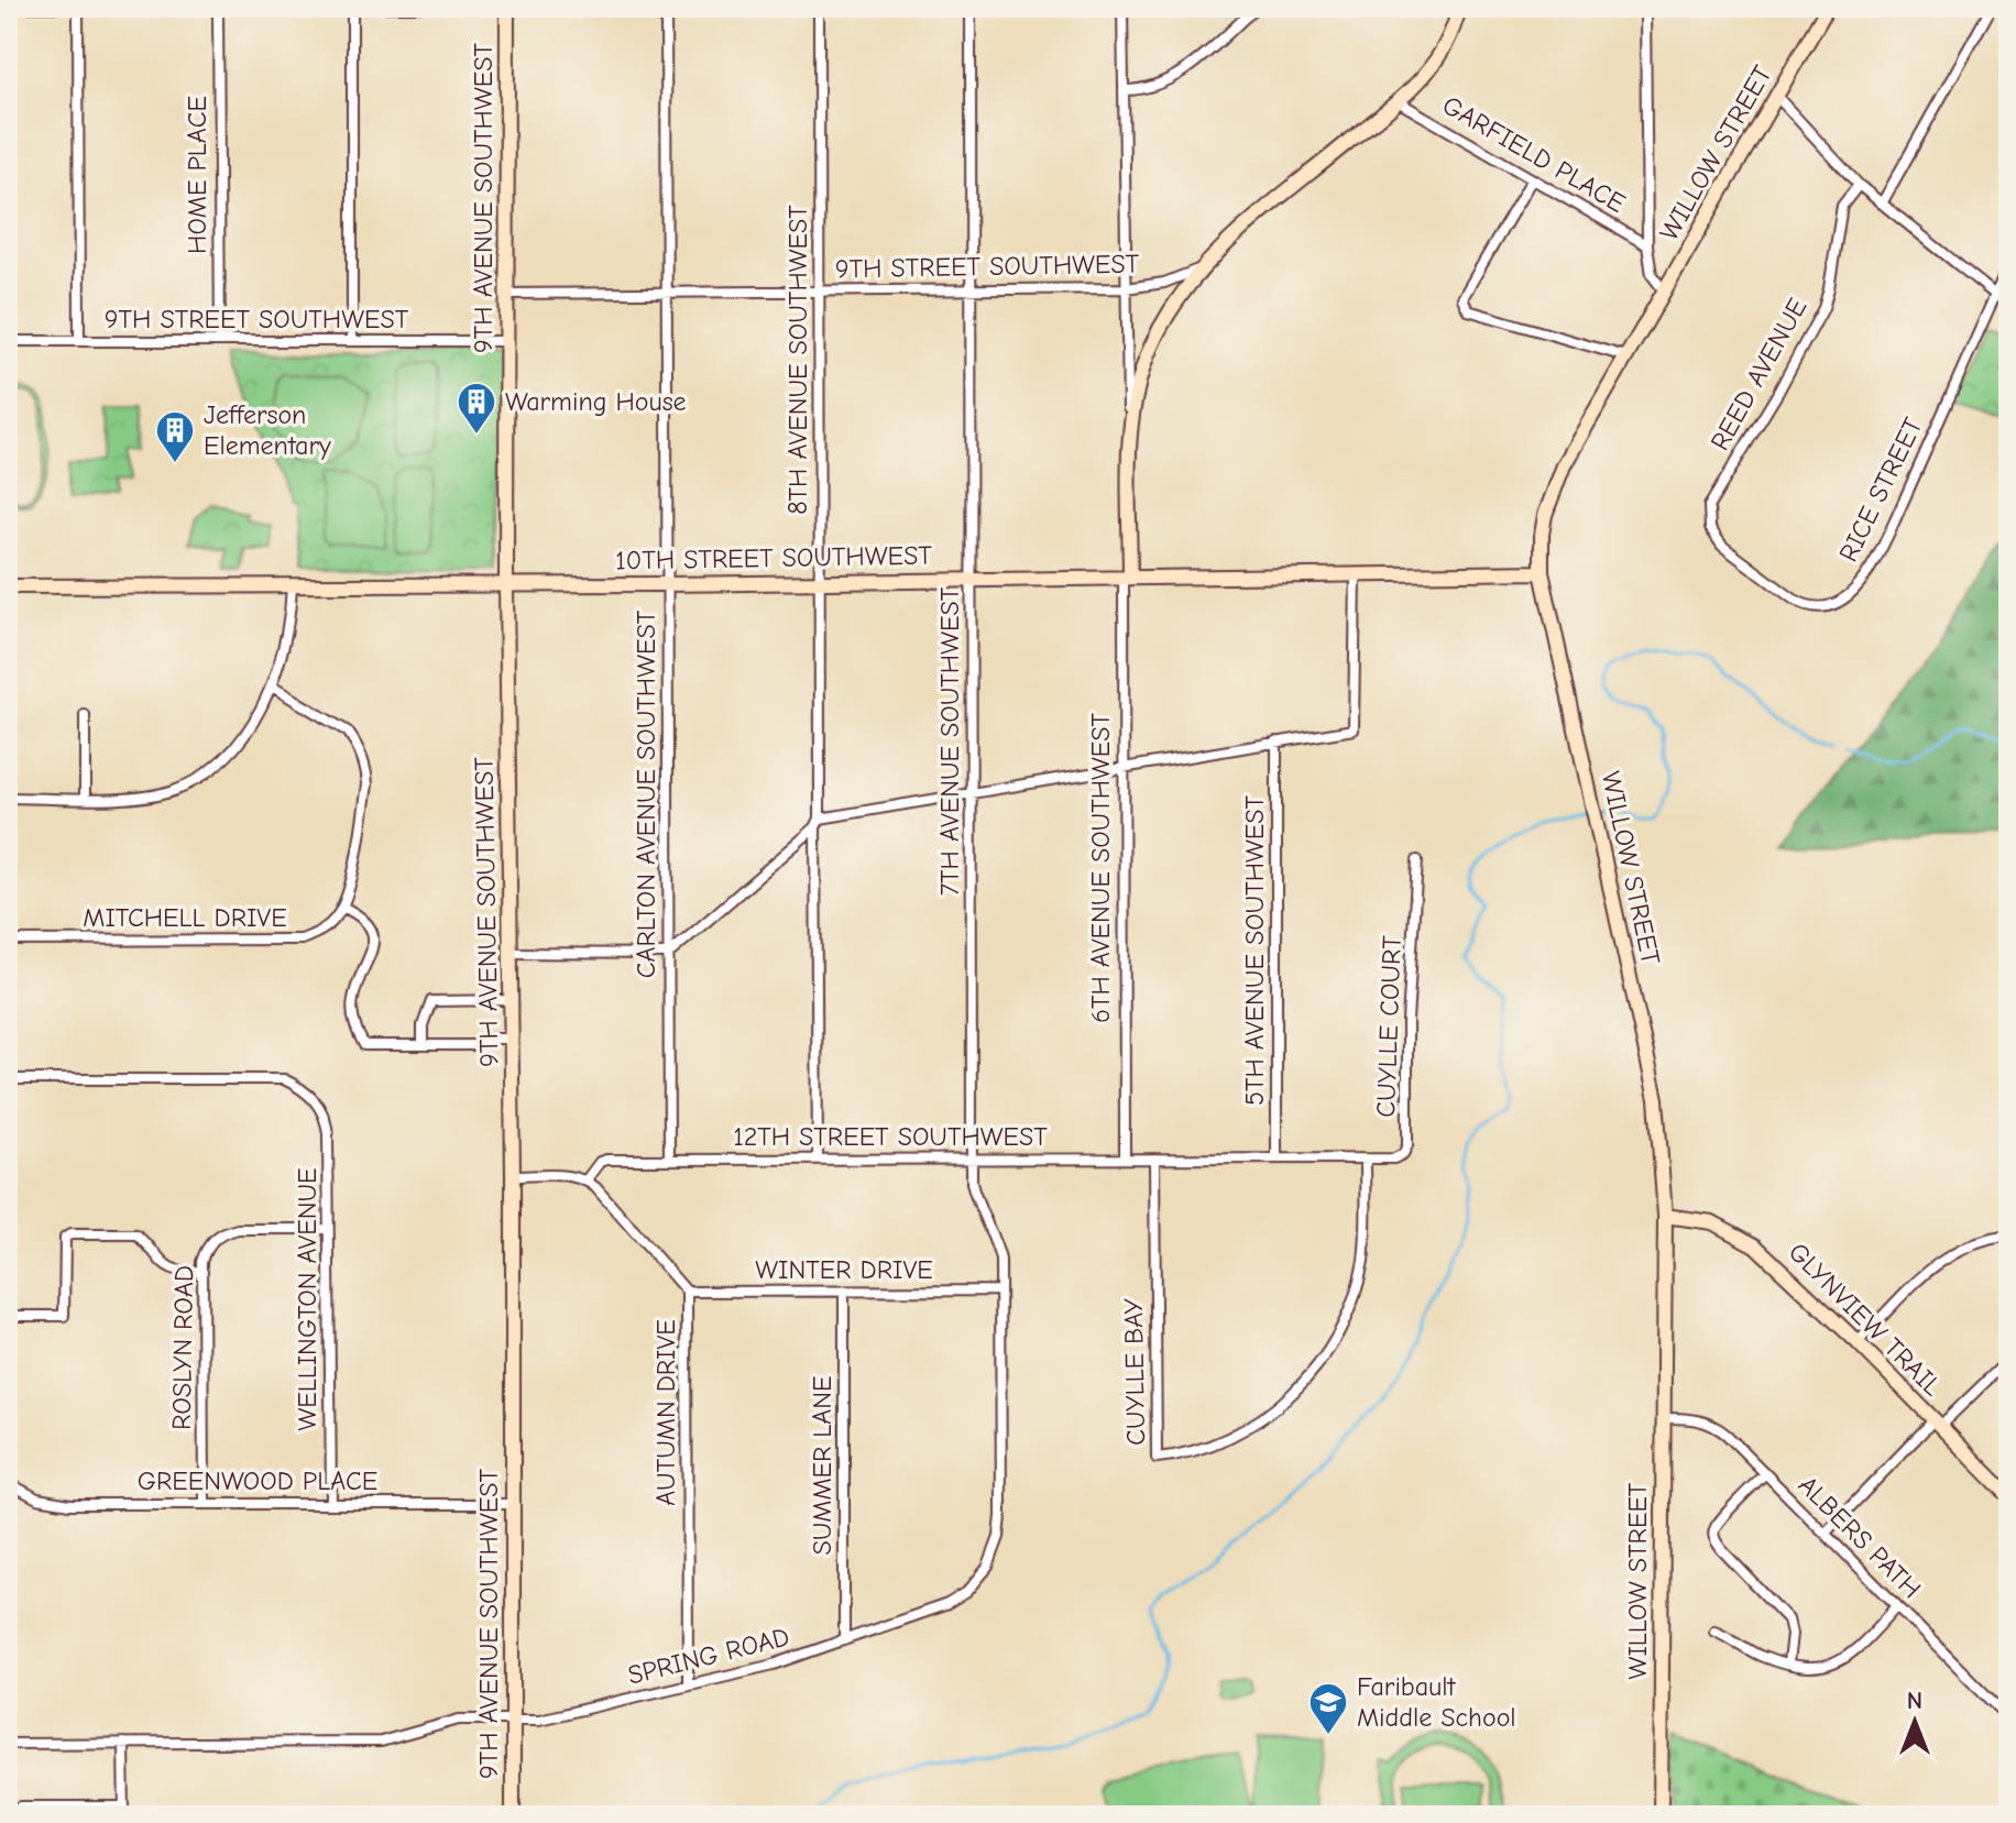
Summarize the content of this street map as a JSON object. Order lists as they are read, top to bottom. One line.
{"streets":{"street":["WILLOW STREET","GARFIELD PLACE","HOME PLACE","9TH AVENUE SOUTHWEST","9TH STREET SOUTHWEST","8TH AVENUE SOUTHWEST","REED AVENUE","RICE STREET","10TH STREET SOUTHWEST","7TH AVENUE SOUTHWEST","CARLTON AVENUE SOUTHWEST","6TH AVENUE SOUTHWEST","MITCHELL DRIVE","5TH AVENUE SOUTHWEST","CUYLLE COURT","12TH STREET SOUTHWEST","WINTER DRIVE","WELLINGTON AVENUE","GLYNVIEW TRAIL","ROSLYN ROAD","CUYLLE BAY","AUTUMN DRIVE","SUMMER LANE","GREENWOOD PLACE","ALBERS PATH","SPRING ROAD"]},"crossings":[["WILLOW STREET","10TH STREET SOUTHWEST"],["WILLOW STREET","GLYNVIEW TRAIL"],["WILLOW STREET","ALBERS PATH"],["HOME PLACE","9TH STREET SOUTHWEST"],["9TH AVENUE SOUTHWEST","9TH STREET SOUTHWEST"],["9TH AVENUE SOUTHWEST","10TH STREET SOUTHWEST"],["9TH AVENUE SOUTHWEST","GREENWOOD PLACE"],["9TH AVENUE SOUTHWEST","SPRING ROAD"],["9TH STREET SOUTHWEST","8TH AVENUE SOUTHWEST"],["9TH STREET SOUTHWEST","7TH AVENUE SOUTHWEST"],["9TH STREET SOUTHWEST","CARLTON AVENUE SOUTHWEST"],["9TH STREET SOUTHWEST","6TH AVENUE SOUTHWEST"],["8TH AVENUE SOUTHWEST","10TH STREET SOUTHWEST"],["8TH AVENUE SOUTHWEST","12TH STREET SOUTHWEST"],["REED AVENUE","RICE STREET"],["10TH STREET SOUTHWEST","7TH AVENUE SOUTHWEST"],["10TH STREET SOUTHWEST","CARLTON AVENUE SOUTHWEST"],["10TH STREET SOUTHWEST","6TH AVENUE SOUTHWEST"],["7TH AVENUE SOUTHWEST","12TH STREET SOUTHWEST"],["7TH AVENUE SOUTHWEST","SPRING ROAD"],["CARLTON AVENUE SOUTHWEST","12TH STREET SOUTHWEST"],["6TH AVENUE SOUTHWEST","12TH STREET SOUTHWEST"],["5TH AVENUE SOUTHWEST","12TH STREET SOUTHWEST"],["CUYLLE COURT","CUYLLE BAY"],["12TH STREET SOUTHWEST","CUYLLE BAY"],["12TH STREET SOUTHWEST","AUTUMN DRIVE"],["12TH STREET SOUTHWEST","SPRING ROAD"],["WINTER DRIVE","AUTUMN DRIVE"],["WINTER DRIVE","SUMMER LANE"],["WINTER DRIVE","SPRING ROAD"],["WELLINGTON AVENUE","ROSLYN ROAD"],["WELLINGTON AVENUE","GREENWOOD PLACE"],["ROSLYN ROAD","GREENWOOD PLACE"],["AUTUMN DRIVE","SPRING ROAD"],["SUMMER LANE","SPRING ROAD"]],"places":{"building":["Warming House","Jefferson Elementary"],"school or university":["Faribault Middle School"]},"north":"top"}
